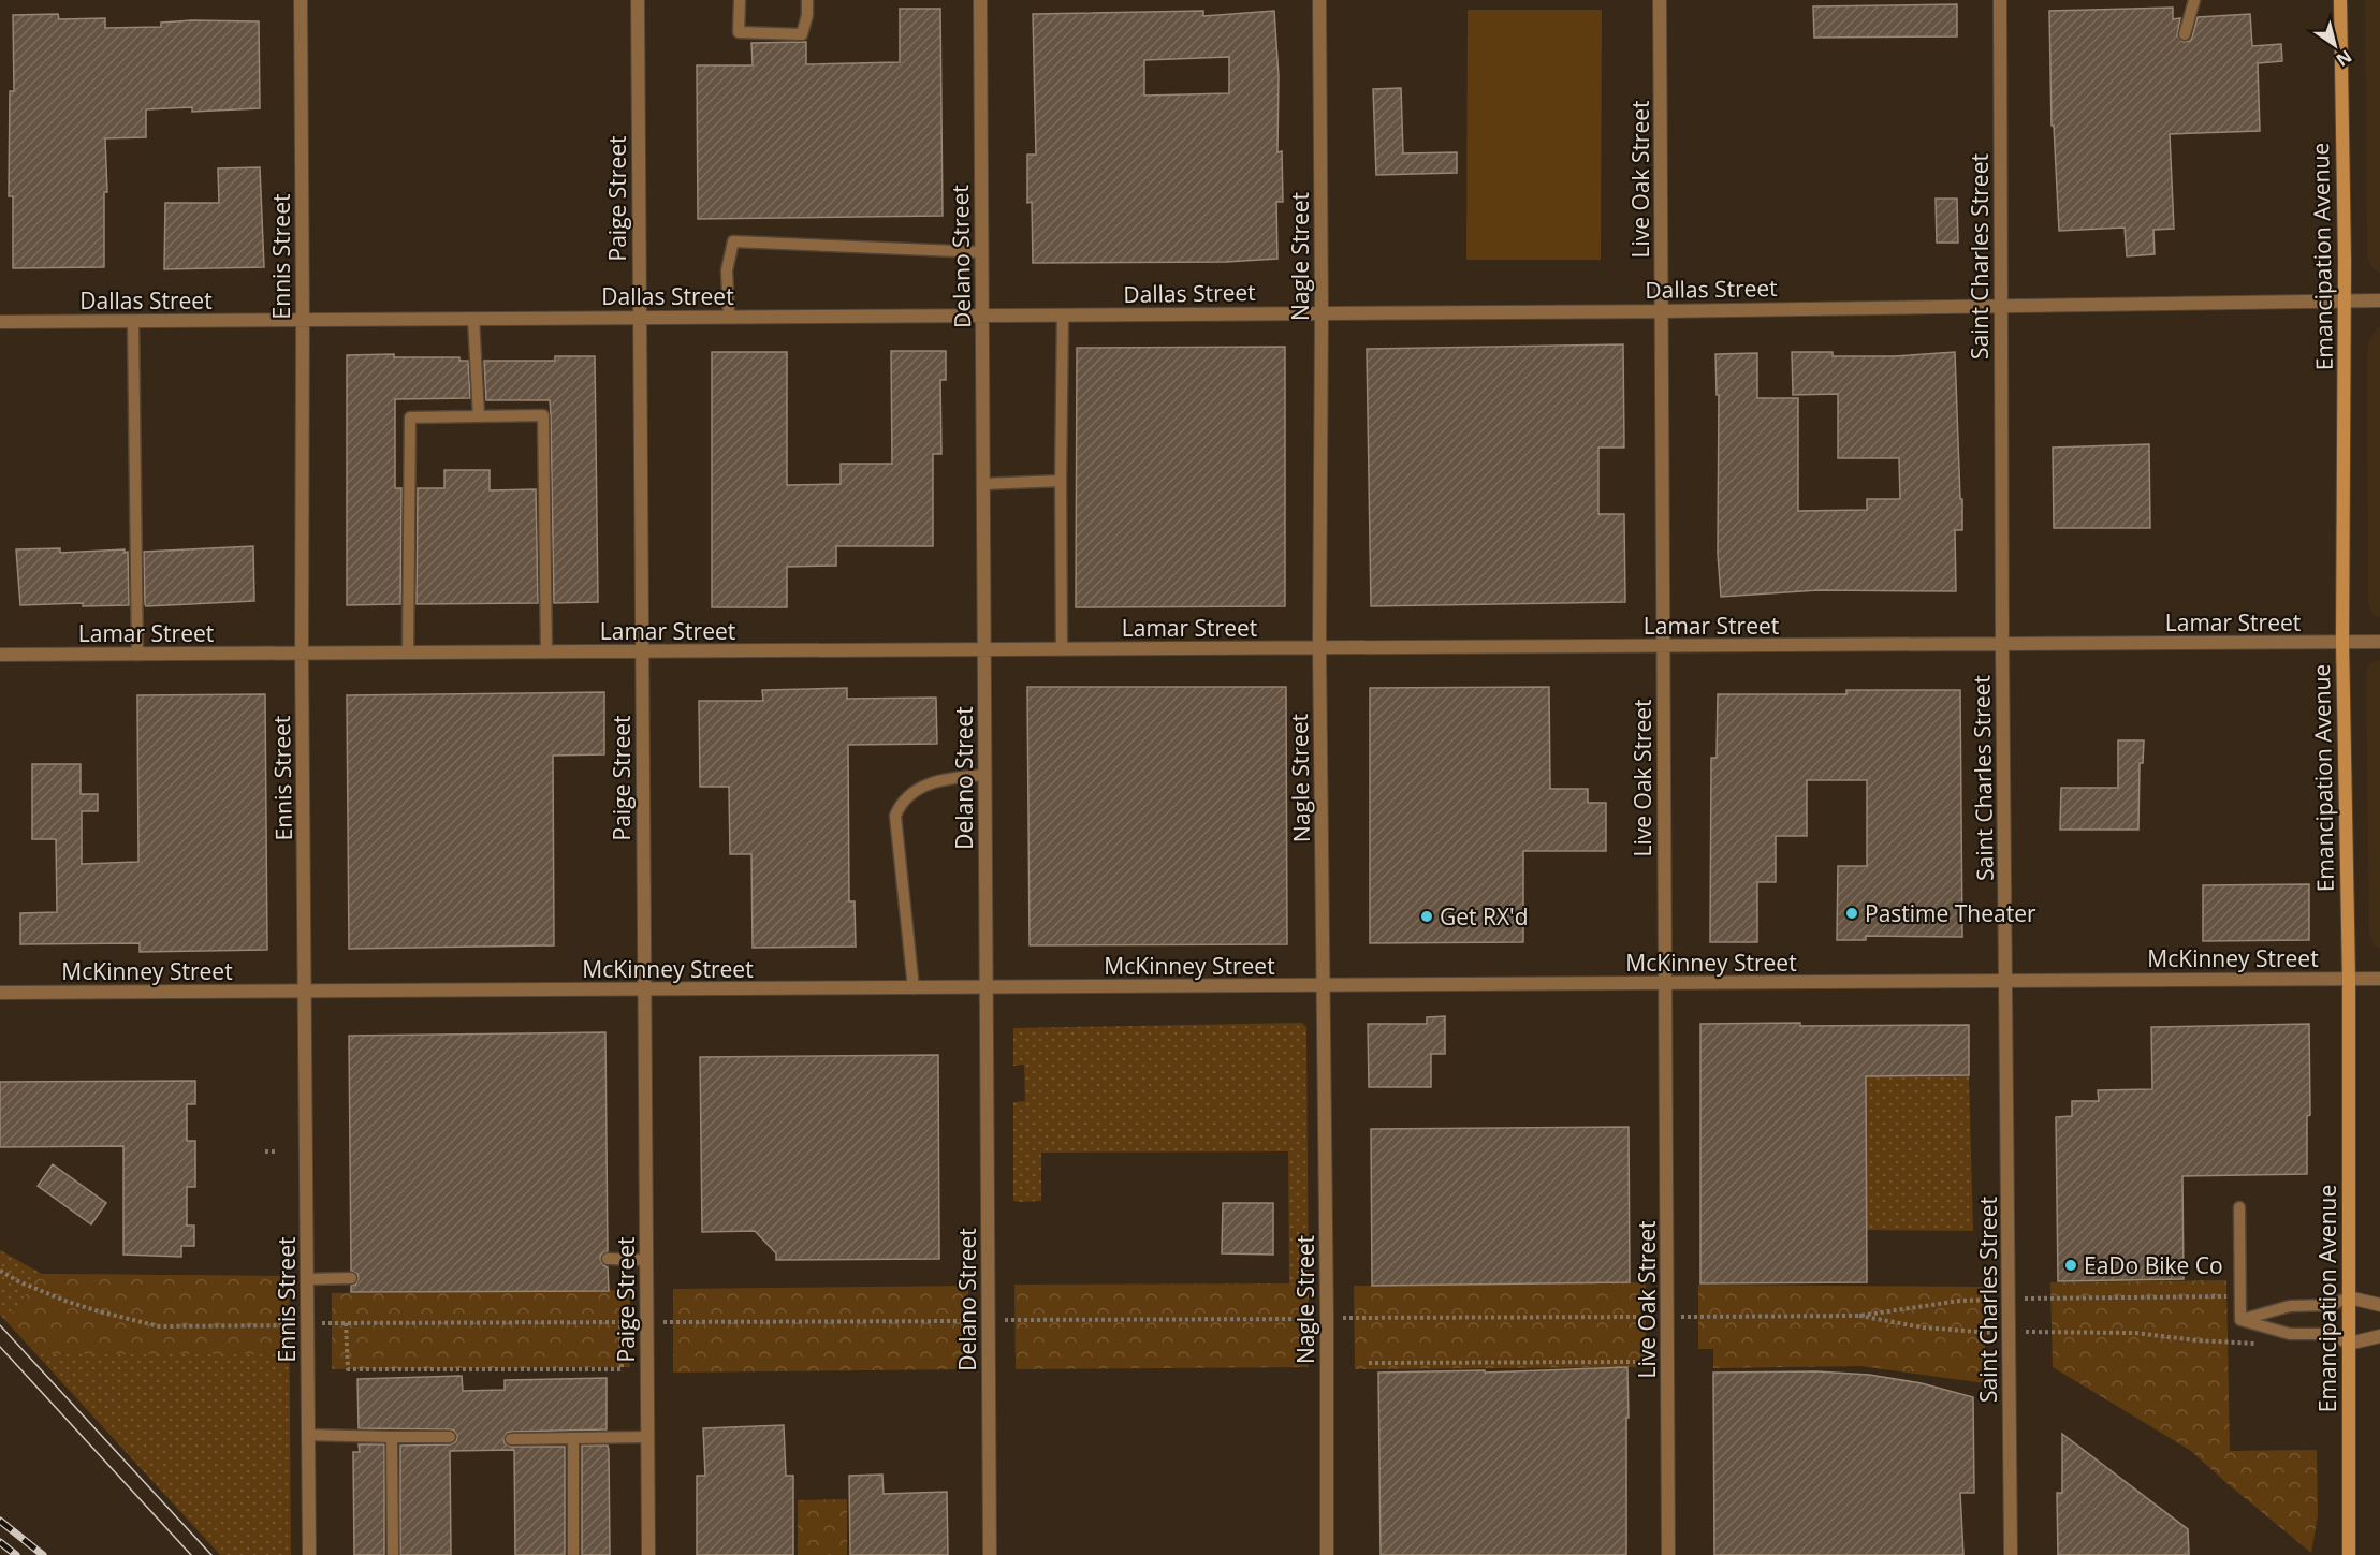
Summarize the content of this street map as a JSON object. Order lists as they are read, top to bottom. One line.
{"streets":{"main road":["Emancipation Avenue"],"street":["Live Oak Street","Paige Street","Ennis Street","Delano Street","Nagle Street","Saint Charles Street","Dallas Street","Lamar Street","McKinney Street"]},"crossings":[["Live Oak Street","Dallas Street"],["Live Oak Street","Lamar Street"],["Live Oak Street","McKinney Street"],["Paige Street","Dallas Street"],["Paige Street","Lamar Street"],["Paige Street","McKinney Street"],["Ennis Street","Dallas Street"],["Ennis Street","Lamar Street"],["Ennis Street","McKinney Street"],["Delano Street","Dallas Street"],["Delano Street","Lamar Street"],["Delano Street","McKinney Street"],["Nagle Street","Dallas Street"],["Nagle Street","Lamar Street"],["Nagle Street","McKinney Street"],["Saint Charles Street","Dallas Street"],["Saint Charles Street","Lamar Street"],["Saint Charles Street","McKinney Street"],["Emancipation Avenue","Dallas Street"],["Emancipation Avenue","Lamar Street"],["Emancipation Avenue","McKinney Street"]],"places":["Pastime Theater","Get RX'd","EaDo Bike Co"],"north":"bottom right"}
